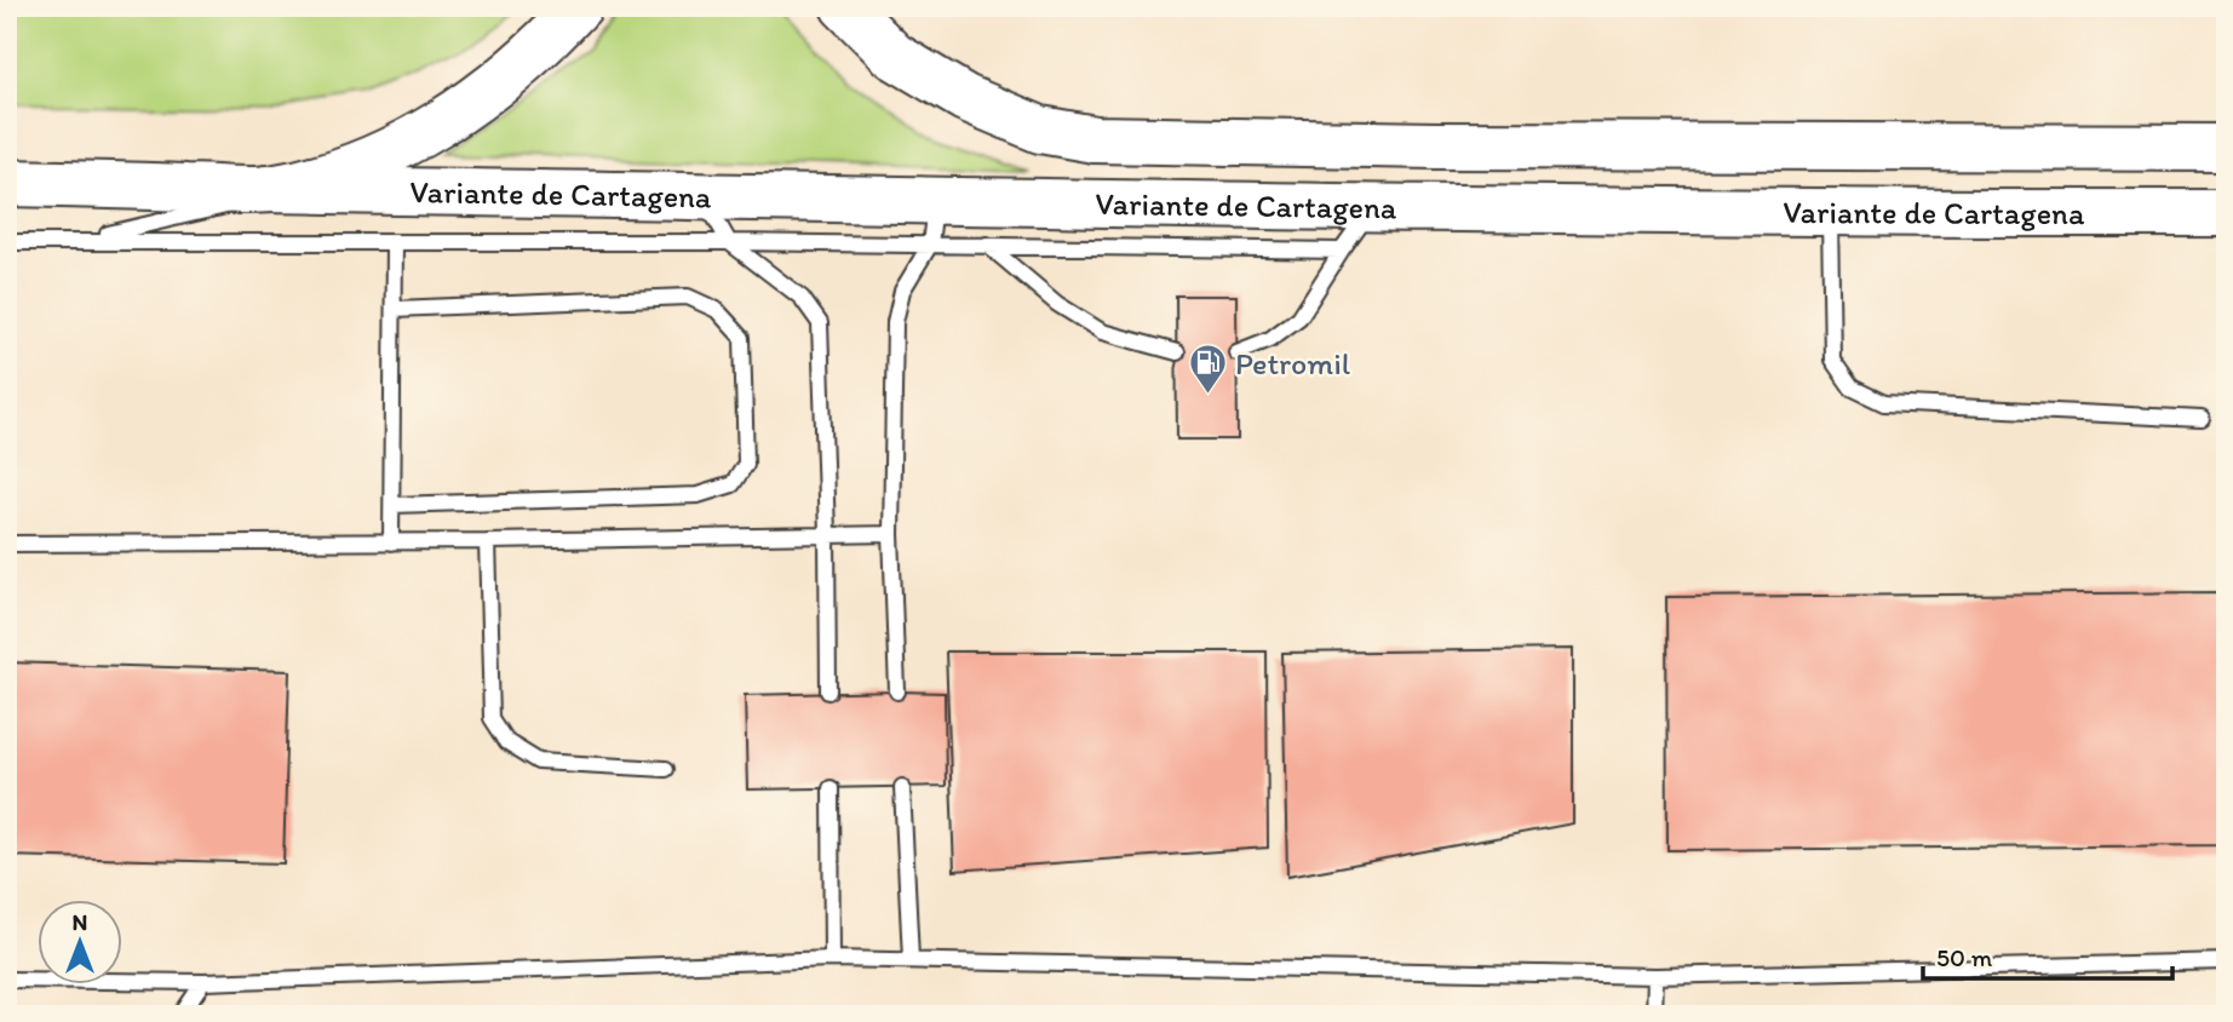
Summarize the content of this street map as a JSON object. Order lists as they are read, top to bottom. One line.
{"streets":{"main road":["Variante de Cartagena"]},"places":{"fuel station":["Petromil"]},"scale_bar":"50 m","north":"top"}
